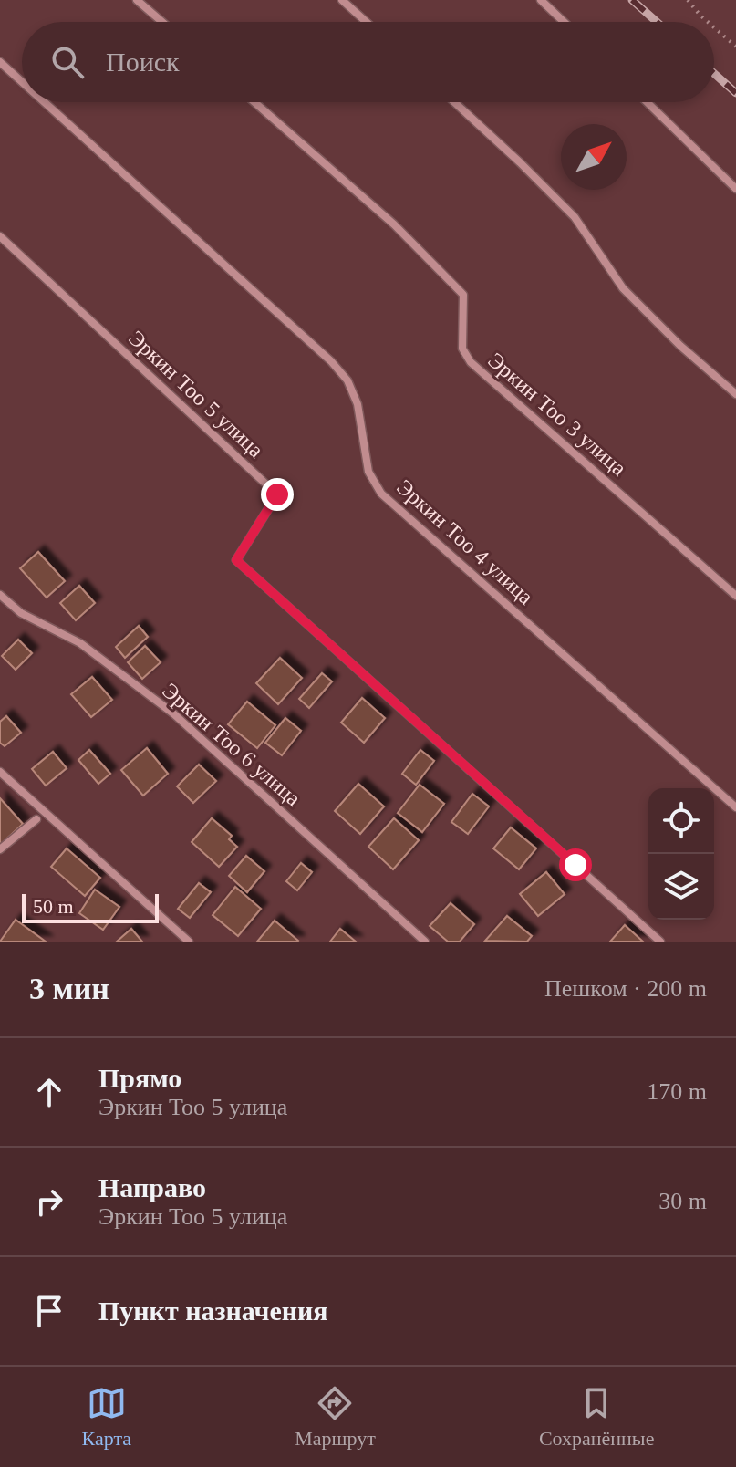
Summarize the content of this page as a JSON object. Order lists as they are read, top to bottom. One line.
{"streets":{"street":["Эркин Тоо 5 улица","Эркин Тоо 3 улица","Эркин Тоо 4 улица","Эркин Тоо 6 улица"]},"scale_bar":"50 m","north":"top right","page":{"search":"Поиск","scale":"50 m","heading":["3 мин","Пешком · 200 m"],"list":[["Прямо","Эркин Тоо 5 улица","170 m"],["Направо","Эркин Тоо 5 улица","30 m"],"Пункт назначения"],"nav":["Карта","Маршрут","Сохранённые"]}}
